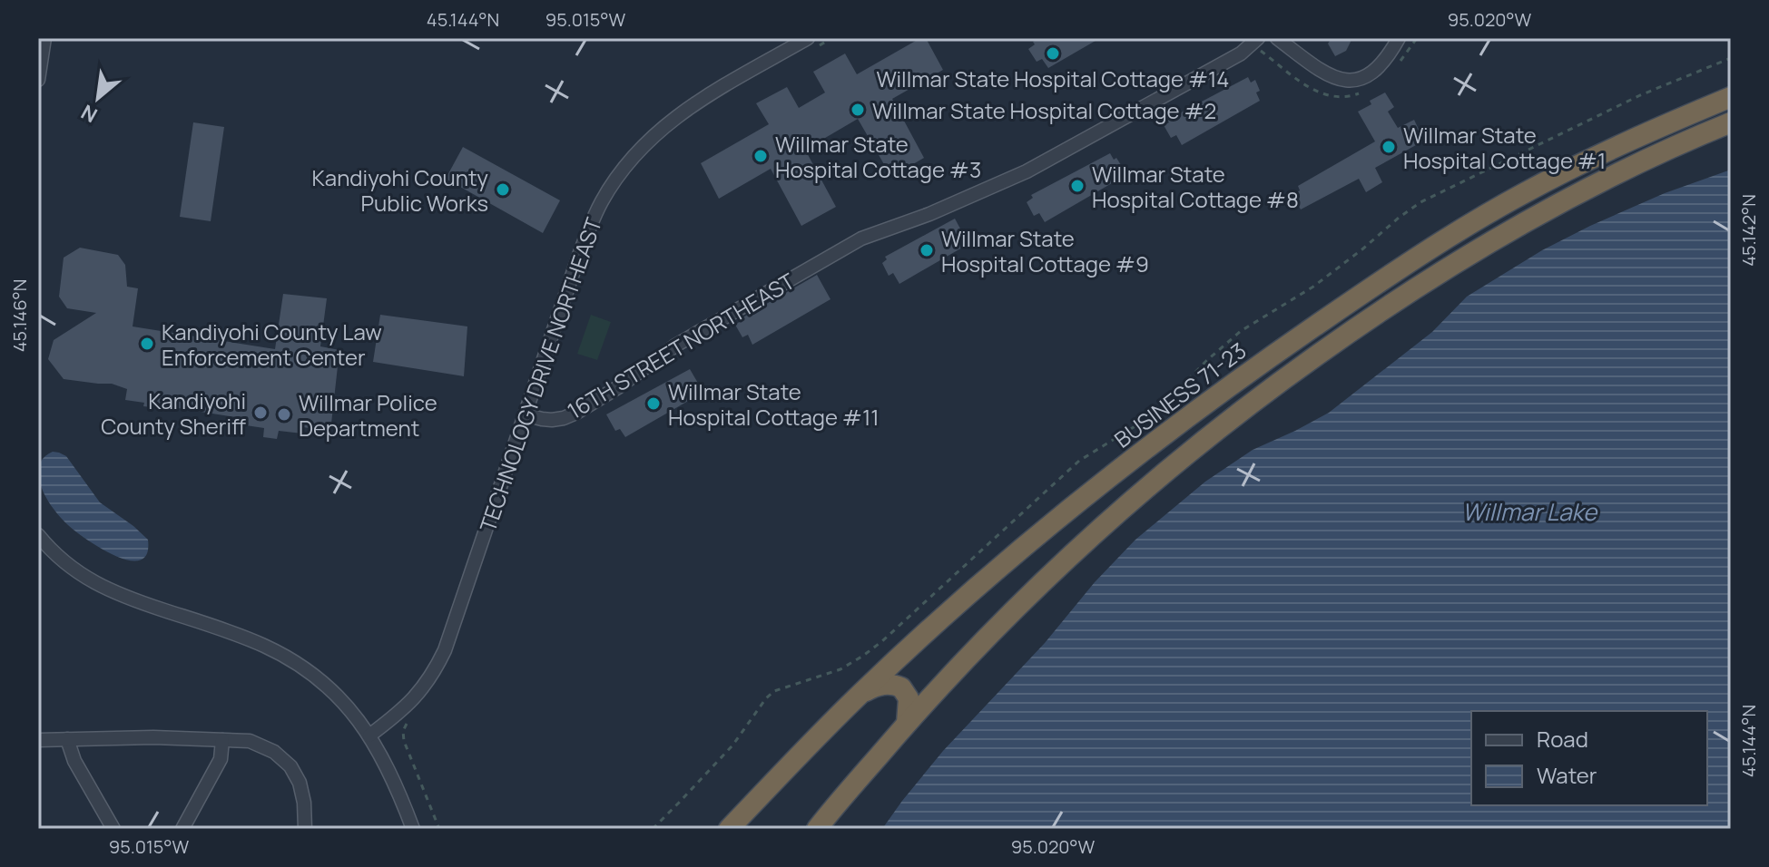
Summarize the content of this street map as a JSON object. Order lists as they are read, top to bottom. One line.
{"streets":{"highway":["BUSINESS 71-23"],"street":["16TH STREET NORTHEAST","TECHNOLOGY DRIVE NORTHEAST"]},"crossings":[["16TH STREET NORTHEAST","TECHNOLOGY DRIVE NORTHEAST"]],"water":["Willmar Lake"],"places":["Willmar State Hospital Cottage #14","Willmar State Hospital Cottage #2","Willmar State Hospital Cottage #1","Willmar State Hospital Cottage #3","Willmar State Hospital Cottage #8","Kandiyohi County Public Works","Willmar State Hospital Cottage #9","Kandiyohi County Law Enforcement Center","Willmar State Hospital Cottage #11","Kandiyohi County Sheriff","Willmar Police Department"],"legend":["Road","Water"],"north":"bottom left","coordinates":["45.144°N","95.015°W","95.020°W","45.142°N","45.146°N"]}
